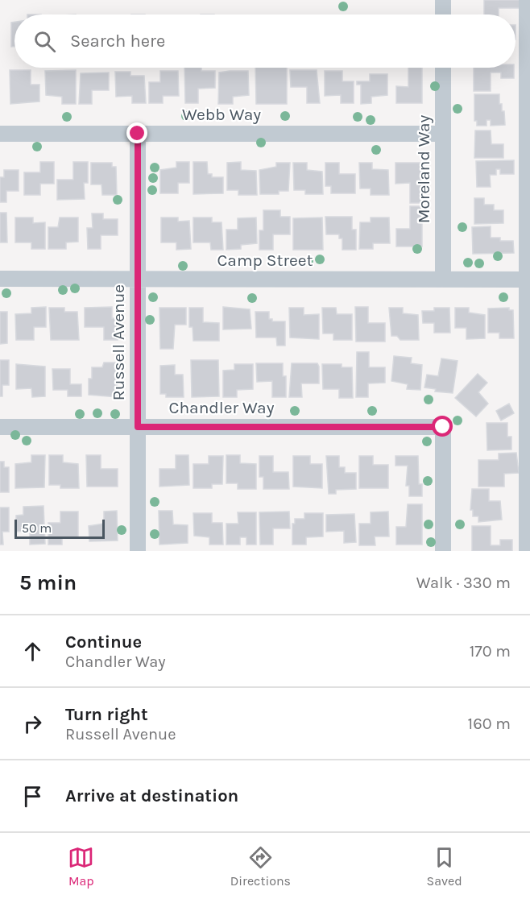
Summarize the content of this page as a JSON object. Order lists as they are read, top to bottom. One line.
{"streets":{"street":["Webb Way","Moreland Way","Camp Street","Russell Avenue","Chandler Way"]},"crossings":[["Webb Way","Moreland Way"],["Webb Way","Russell Avenue"],["Moreland Way","Camp Street"],["Camp Street","Russell Avenue"],["Russell Avenue","Chandler Way"]],"scale_bar":"50 m","page":{"search":"Search here","scale":"50 m","heading":["5 min","Walk · 330 m"],"list":[["Continue","Chandler Way","170 m"],["Turn right","Russell Avenue","160 m"],"Arrive at destination"],"nav":["Map","Directions","Saved"]}}
